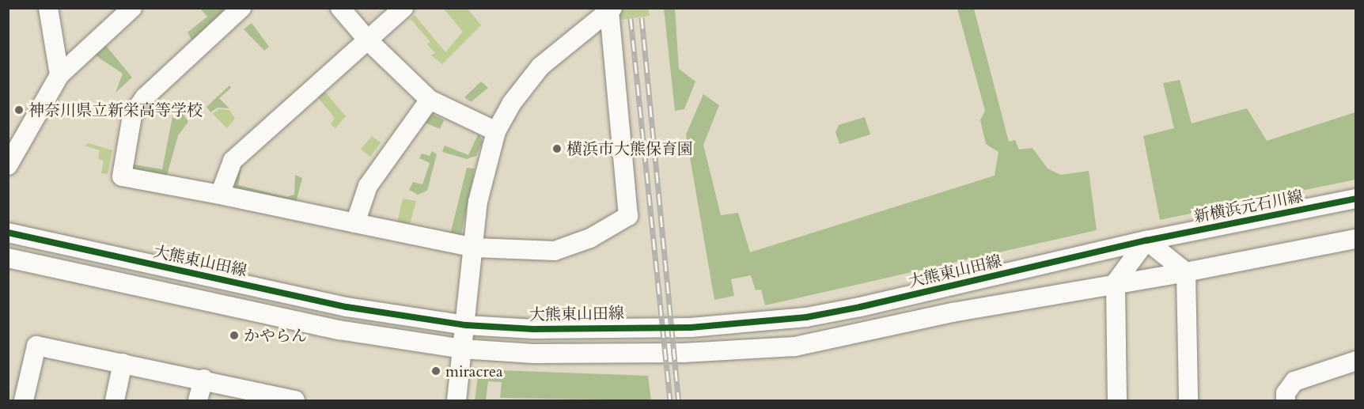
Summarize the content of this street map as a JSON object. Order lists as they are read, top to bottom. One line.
{"streets":{"street":["新横浜元石川線","大熊東山田線"]},"crossings":[["新横浜元石川線","大熊東山田線"]],"places":["神奈川県立新栄高等学校","横浜市大熊保育園","かやらん","miracrea"]}
